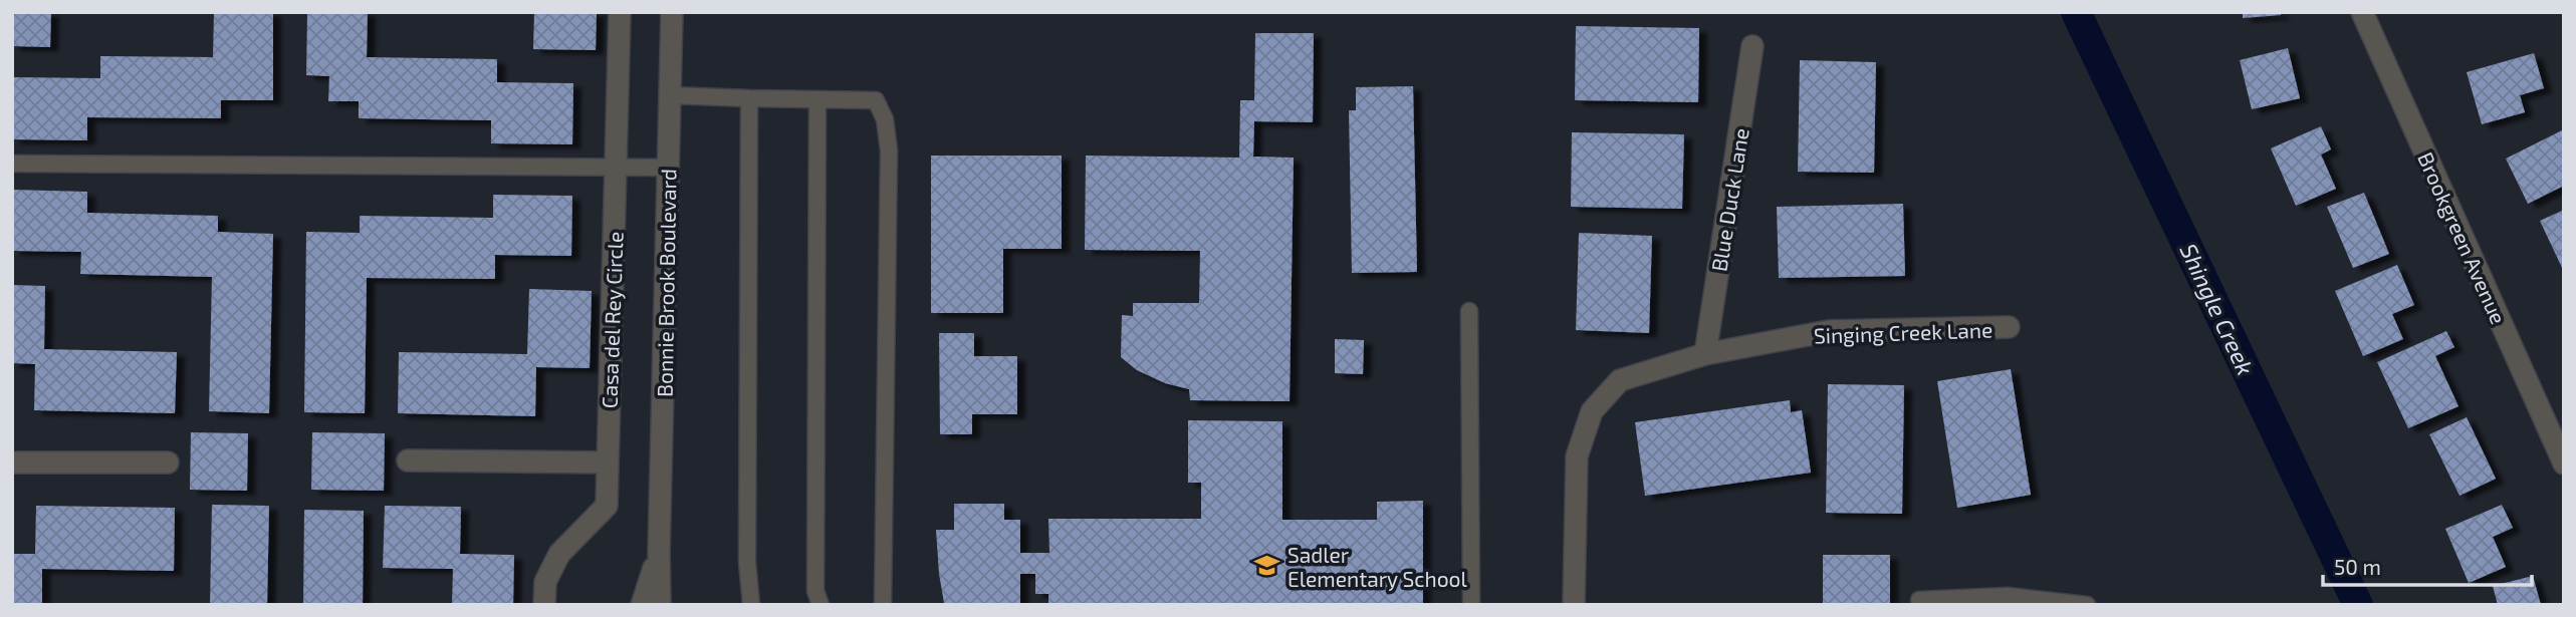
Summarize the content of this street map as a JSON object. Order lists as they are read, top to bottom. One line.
{"streets":{"street":["Blue Duck Lane","Brookgreen Avenue","Bonnie Brook Boulevard","Casa del Rey Circle","Singing Creek Lane"]},"crossings":[["Blue Duck Lane","Singing Creek Lane"]],"water":["Shingle Creek"],"places":{"school or university":["Sadler Elementary School"]},"scale_bar":"50 m"}
